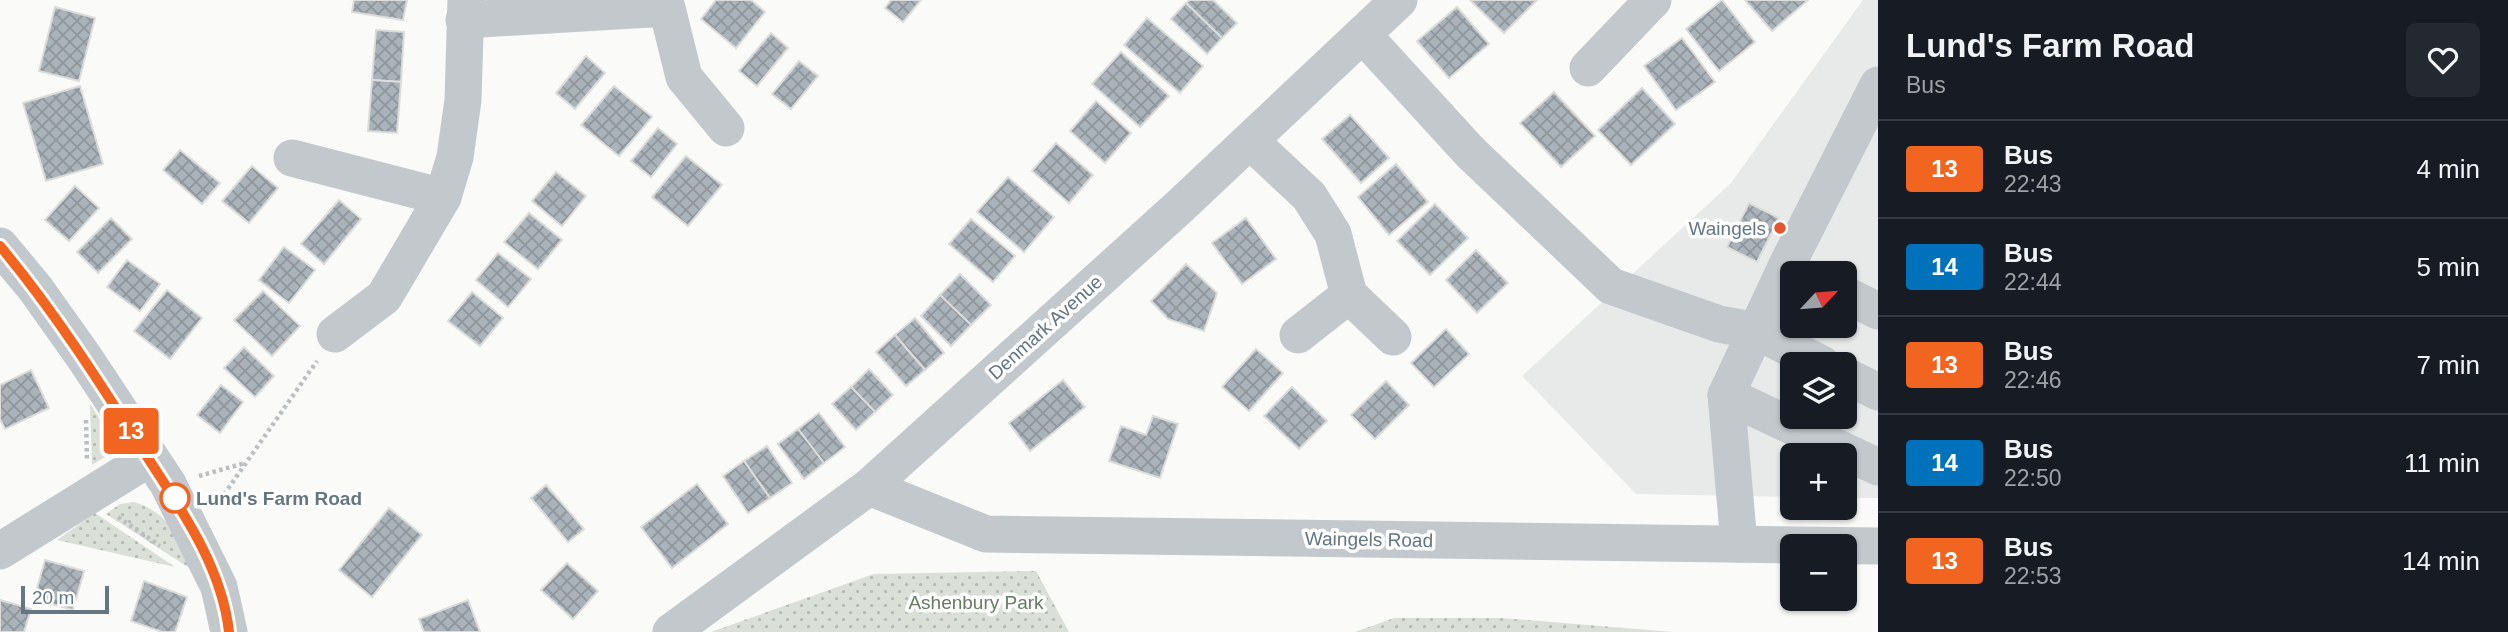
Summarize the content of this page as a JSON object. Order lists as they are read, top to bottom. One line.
{"streets":{"street":["Denmark Avenue","Waingels Road"]},"crossings":[["Denmark Avenue","Waingels Road"]],"parks":["Ashenbury Park"],"places":["Waingels","Lund's Farm Road"],"lines":["bus line 13"],"scale_bar":"20 m","north":"top right","page":{"on_map":"13","heading":["Lund's Farm Road","Bus"],"list":[{"mark":"13","name":"Bus","note":"22:43","value":"4 min"},{"mark":"14","name":"Bus","note":"22:44","value":"5 min"},{"mark":"13","name":"Bus","note":"22:46","value":"7 min"},{"mark":"14","name":"Bus","note":"22:50","value":"11 min"},{"mark":"13","name":"Bus","note":"22:53","value":"14 min"}],"map_buttons":["+","−"],"scale":"20 m"}}
